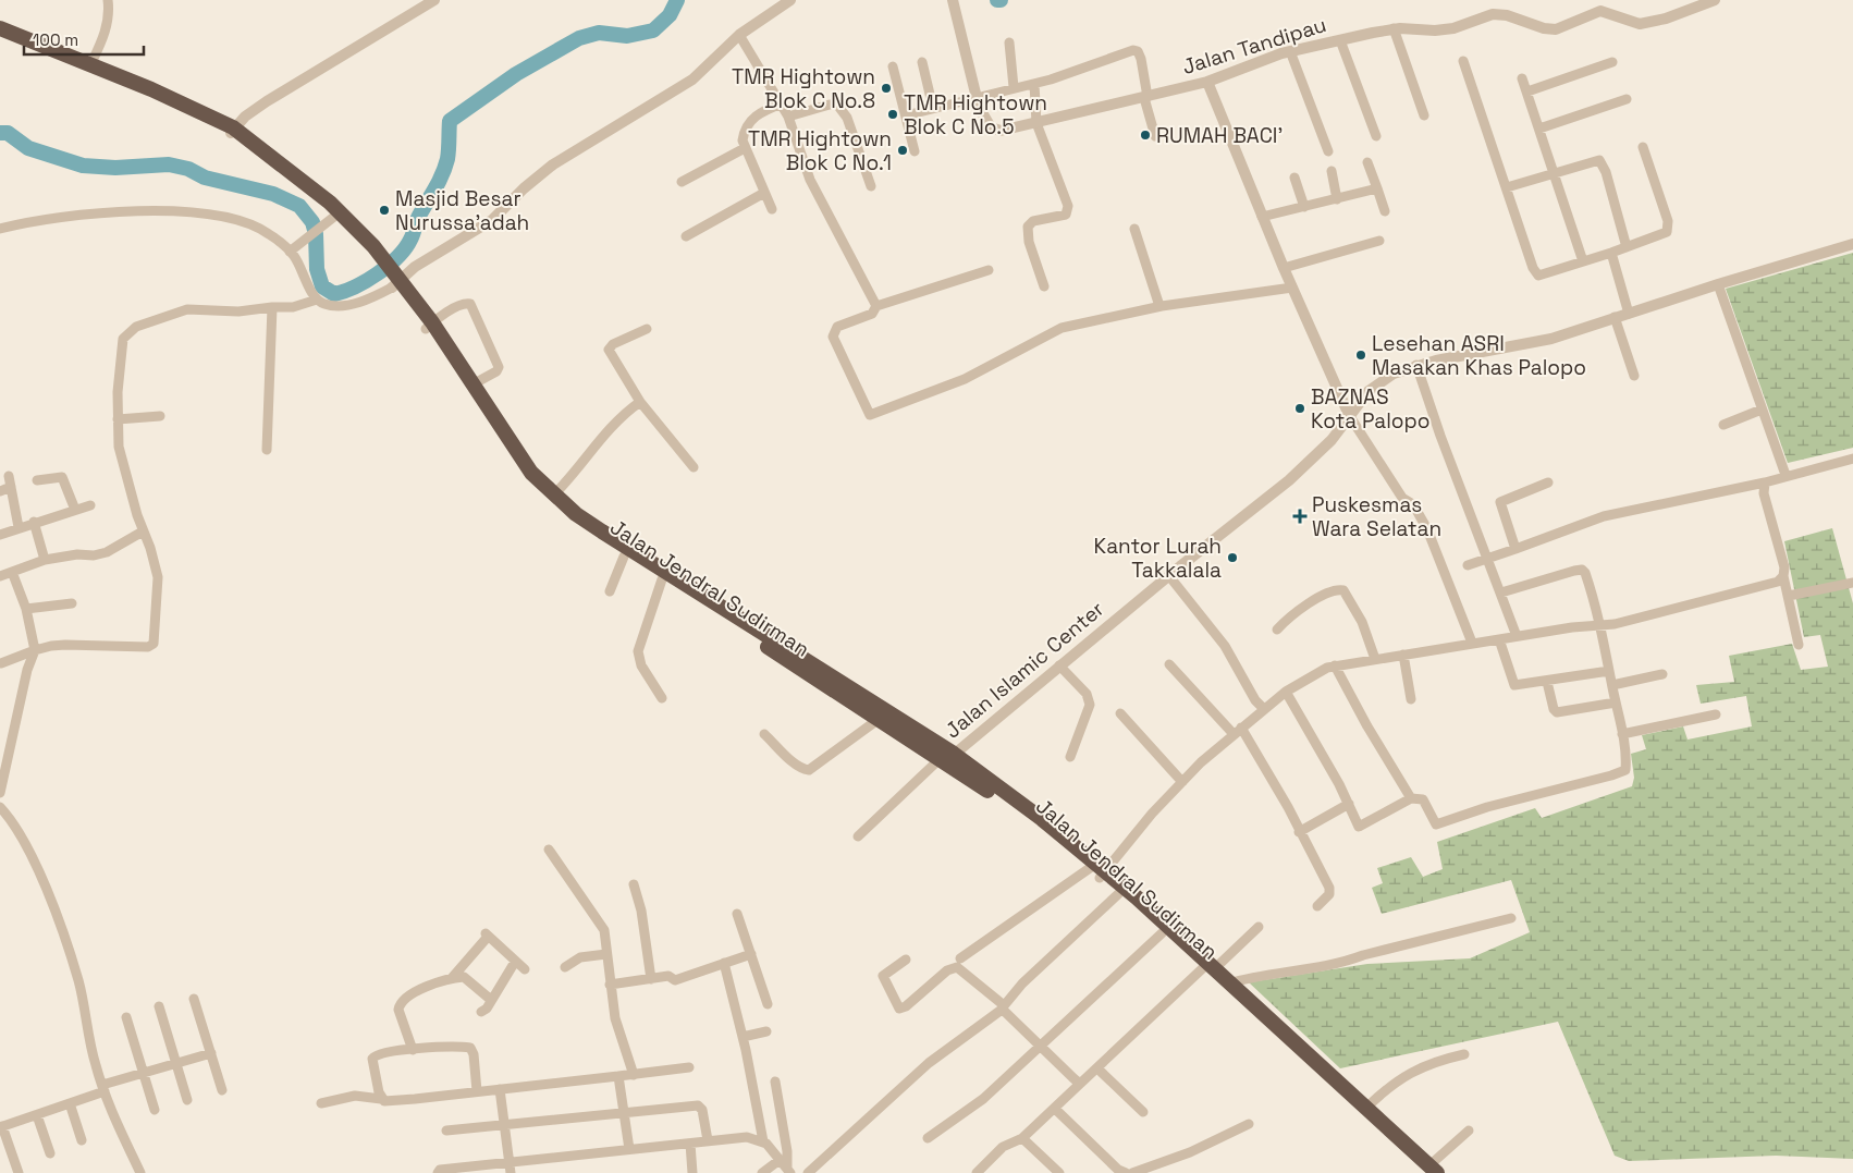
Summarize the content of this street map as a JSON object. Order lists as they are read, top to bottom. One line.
{"streets":{"highway":["Jalan Jendral Sudirman"],"street":["Jalan Tandipau","Jalan Islamic Center"]},"crossings":[["Jalan Jendral Sudirman","Jalan Islamic Center"]],"places":{"other":["TMR Hightown Blok C No.8","TMR Hightown Blok C No.5","RUMAH BACI'","TMR Hightown Blok C No.1","Masjid Besar Nurussa'adah","Lesehan ASRI Masakan Khas Palopo","BAZNAS Kota Palopo","Kantor Lurah Takkalala"],"health":["Puskesmas Wara Selatan"]},"scale_bar":"100 m"}
